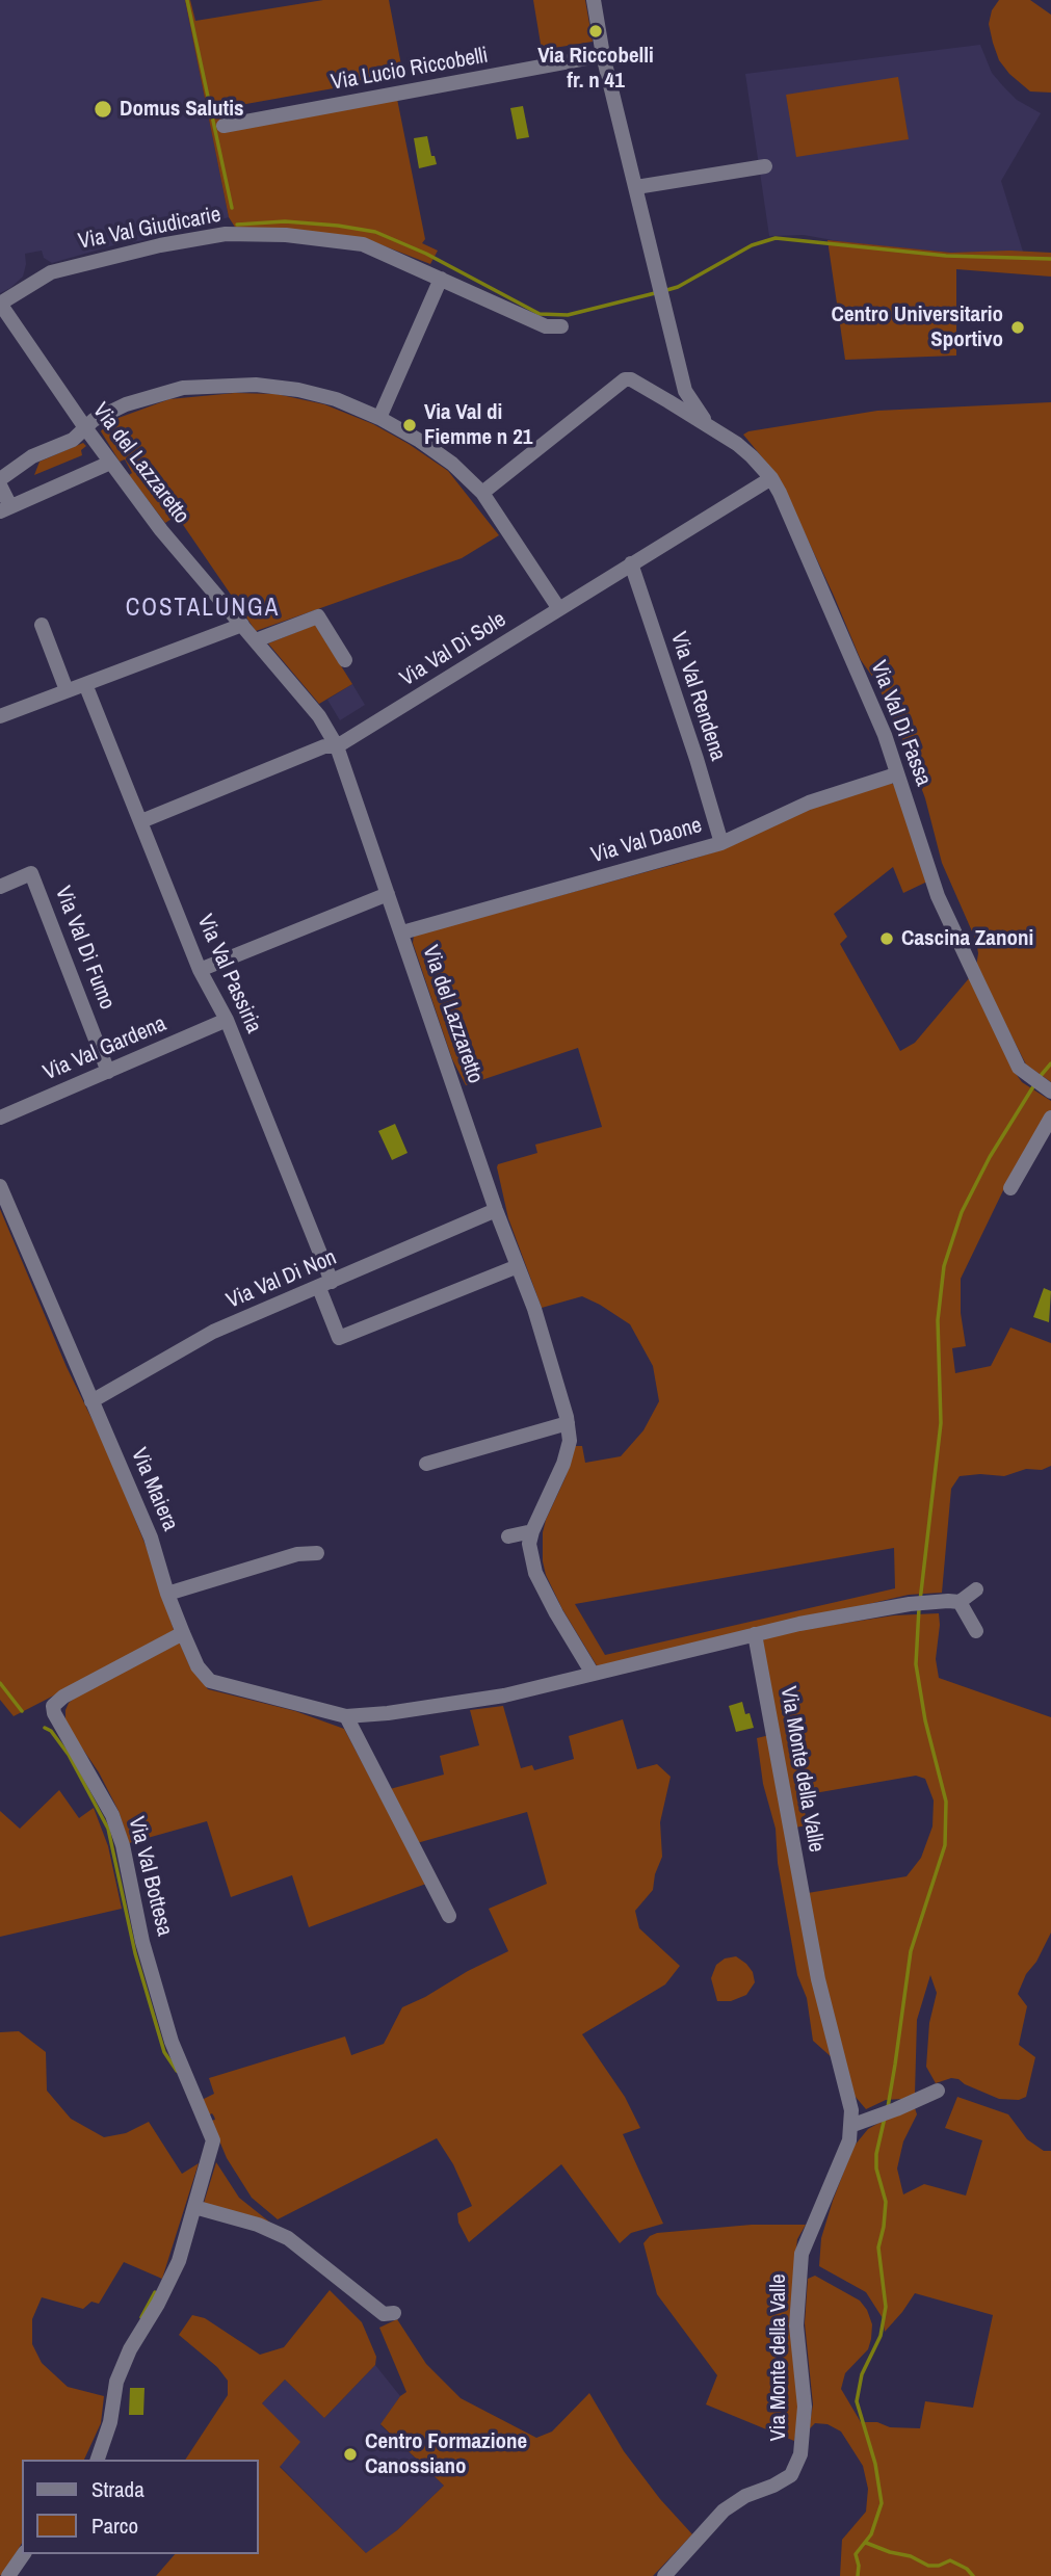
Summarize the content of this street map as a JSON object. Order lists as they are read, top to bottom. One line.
{"streets":{"street":["Via Lucio Riccobelli","Via Val Giudicarie","Via del Lazzaretto","Via Val Di Sole","Via Val Rendena","Via Val Di Fassa","Via Val Daone","Via Val Di Fumo","Via Val Passiria","Via Val Gardena","Via Val Di Non","Via Maiera","Via Monte della Valle","Via Val Bottesa"]},"crossings":[["Via Val Giudicarie","Via del Lazzaretto"],["Via del Lazzaretto","Via Val Di Sole"],["Via del Lazzaretto","Via Val Daone"],["Via del Lazzaretto","Via Val Passiria"],["Via del Lazzaretto","Via Val Di Non"],["Via del Lazzaretto","Via Maiera"],["Via Val Di Sole","Via Val Rendena"],["Via Val Di Sole","Via Val Di Fassa"],["Via Val Di Sole","Via Val Passiria"],["Via Val Rendena","Via Val Daone"],["Via Val Di Fassa","Via Val Daone"],["Via Val Di Fumo","Via Val Gardena"],["Via Val Passiria","Via Val Gardena"],["Via Val Passiria","Via Val Di Non"],["Via Val Di Non","Via Maiera"],["Via Maiera","Via Val Bottesa"]],"districts":["COSTALUNGA"],"places":["Via Riccobelli fr. n 41","Domus Salutis","Centro Universitario Sportivo","Via Val di Fiemme n 21","Cascina Zanoni","Centro Formazione Canossiano"],"legend":["Strada","Parco"]}
